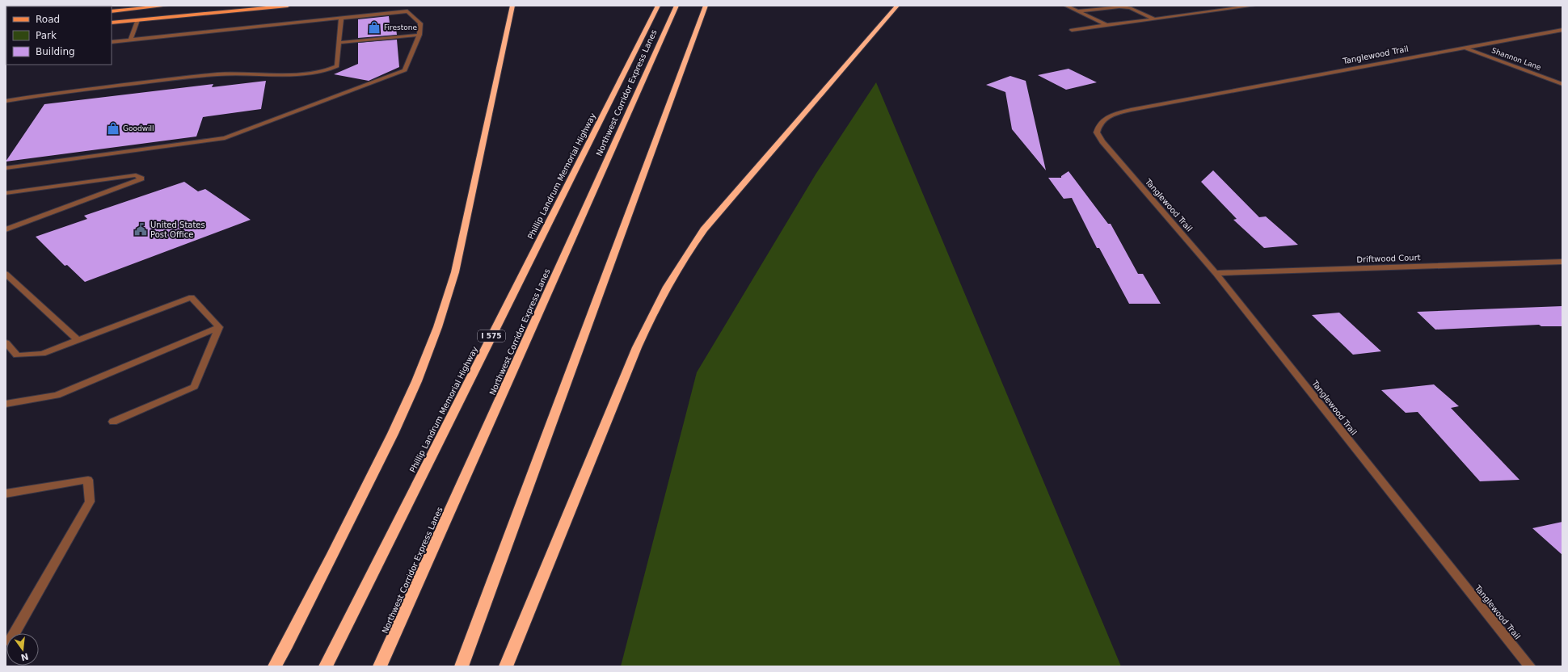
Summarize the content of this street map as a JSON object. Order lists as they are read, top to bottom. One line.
{"streets":{"highway":["Northwest Corridor Express Lanes","Phillip Landrum Memorial Highway","I 575"],"street":["Tanglewood Trail","Shannon Lane","Driftwood Court"]},"crossings":[["Tanglewood Trail","Shannon Lane"],["Tanglewood Trail","Driftwood Court"]],"places":{"shop":["Firestone","Goodwill"],"public building":["United States Post Office"]},"legend":["Road","Park","Building"],"north":"bottom"}
